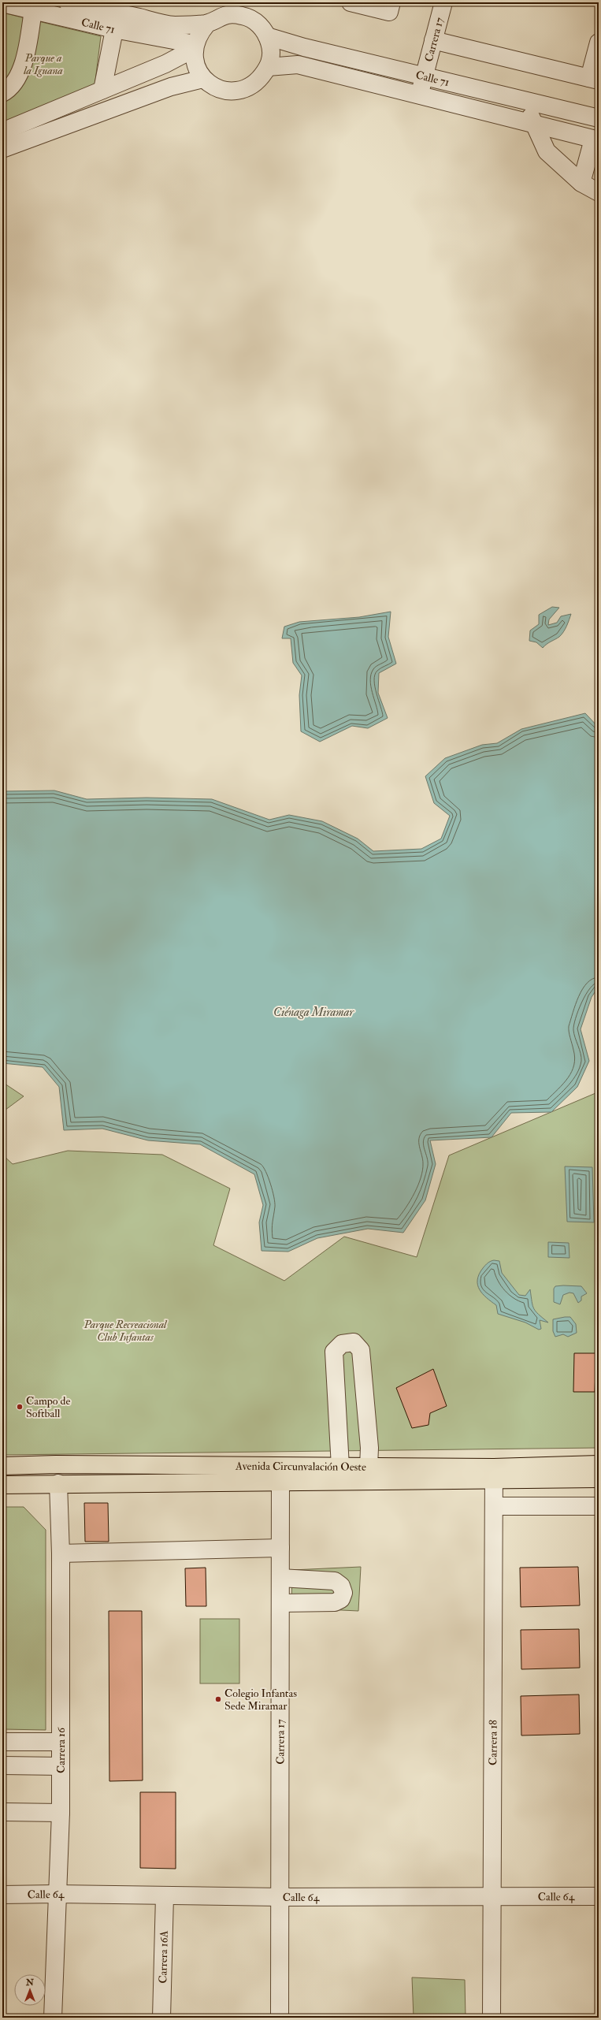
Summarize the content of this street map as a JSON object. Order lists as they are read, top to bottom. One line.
{"streets":{"main road":["Avenida Circunvalación Oeste"],"street":["Calle 71","Carrera 17","Carrera 18","Carrera 16","Calle 64","Carrera 16A"]},"crossings":[["Calle 71","Carrera 17"],["Carrera 17","Avenida Circunvalación Oeste"],["Carrera 17","Calle 64"],["Avenida Circunvalación Oeste","Carrera 18"],["Avenida Circunvalación Oeste","Carrera 16"],["Carrera 18","Calle 64"],["Carrera 16","Calle 64"],["Calle 64","Carrera 16A"]],"water":["Ciénaga Miramar"],"parks":["Parque a la Iguana","Parque Recreacional Club Infantas"],"places":["Campo de Softball","Colegio Infantas Sede Miramar"],"north":"top"}
